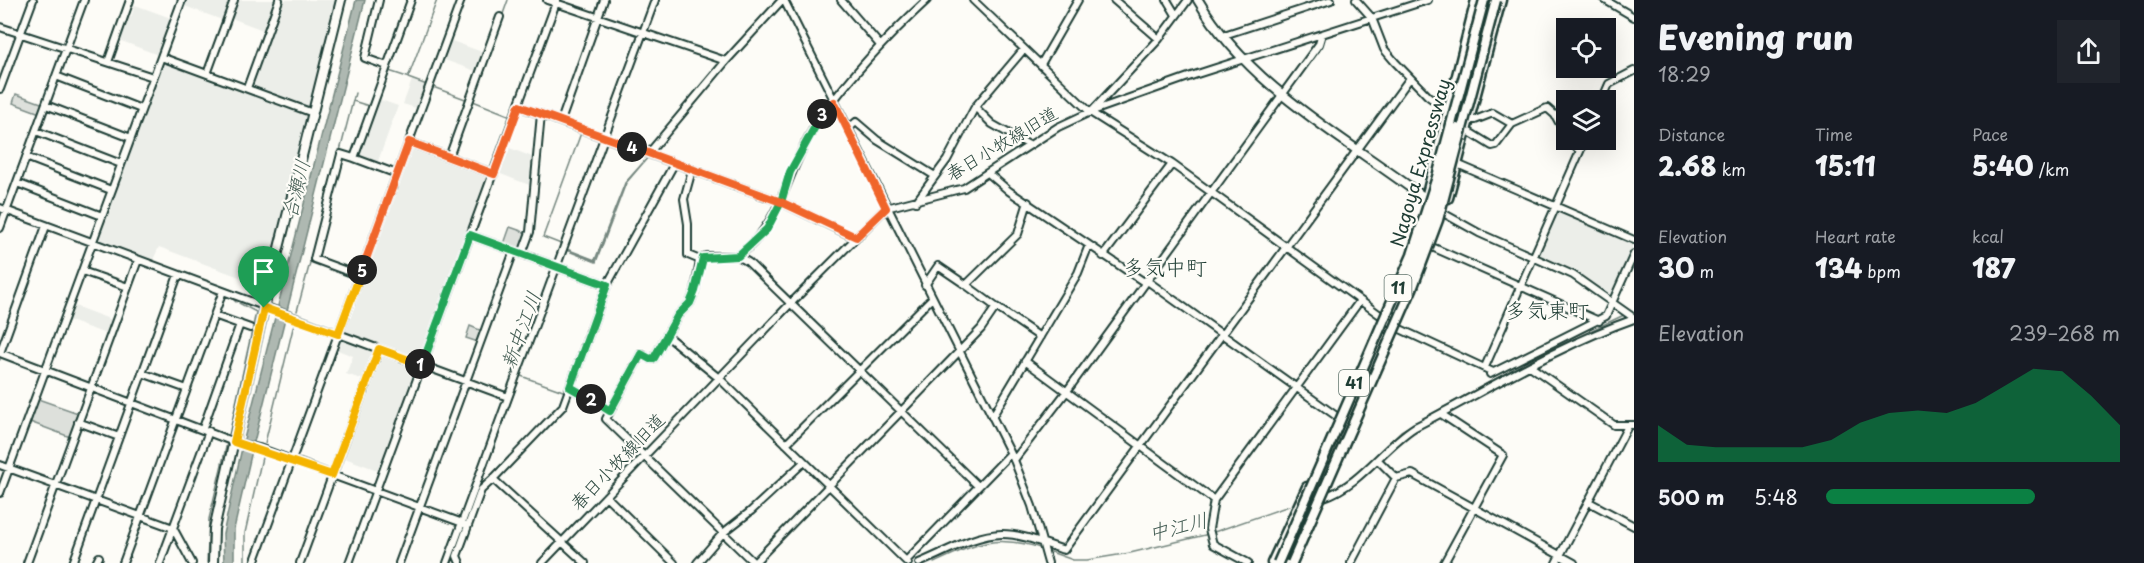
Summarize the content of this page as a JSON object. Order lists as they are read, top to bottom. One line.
{"streets":{"highway":["Nagoya Expressway","11","41"],"street":["春日小牧線旧道"]},"crossings":[["Nagoya Expressway","41"]],"districts":["多気中町","多気東町"],"water":["合瀬川","新中江川","中江川"],"page":{"heading":["Evening run","18:29"],"pins":["3","4","5","1","2"],"stats":[["Distance","2.68 km"],["Time","15:11"],["Pace","5:40 /km"],["Elevation","30 m"],["Heart rate","134 bpm"],["kcal","187"]],"chart":["Elevation","239–268 m"],"list":[{"name":"500 m","note":"5:48"}]}}
